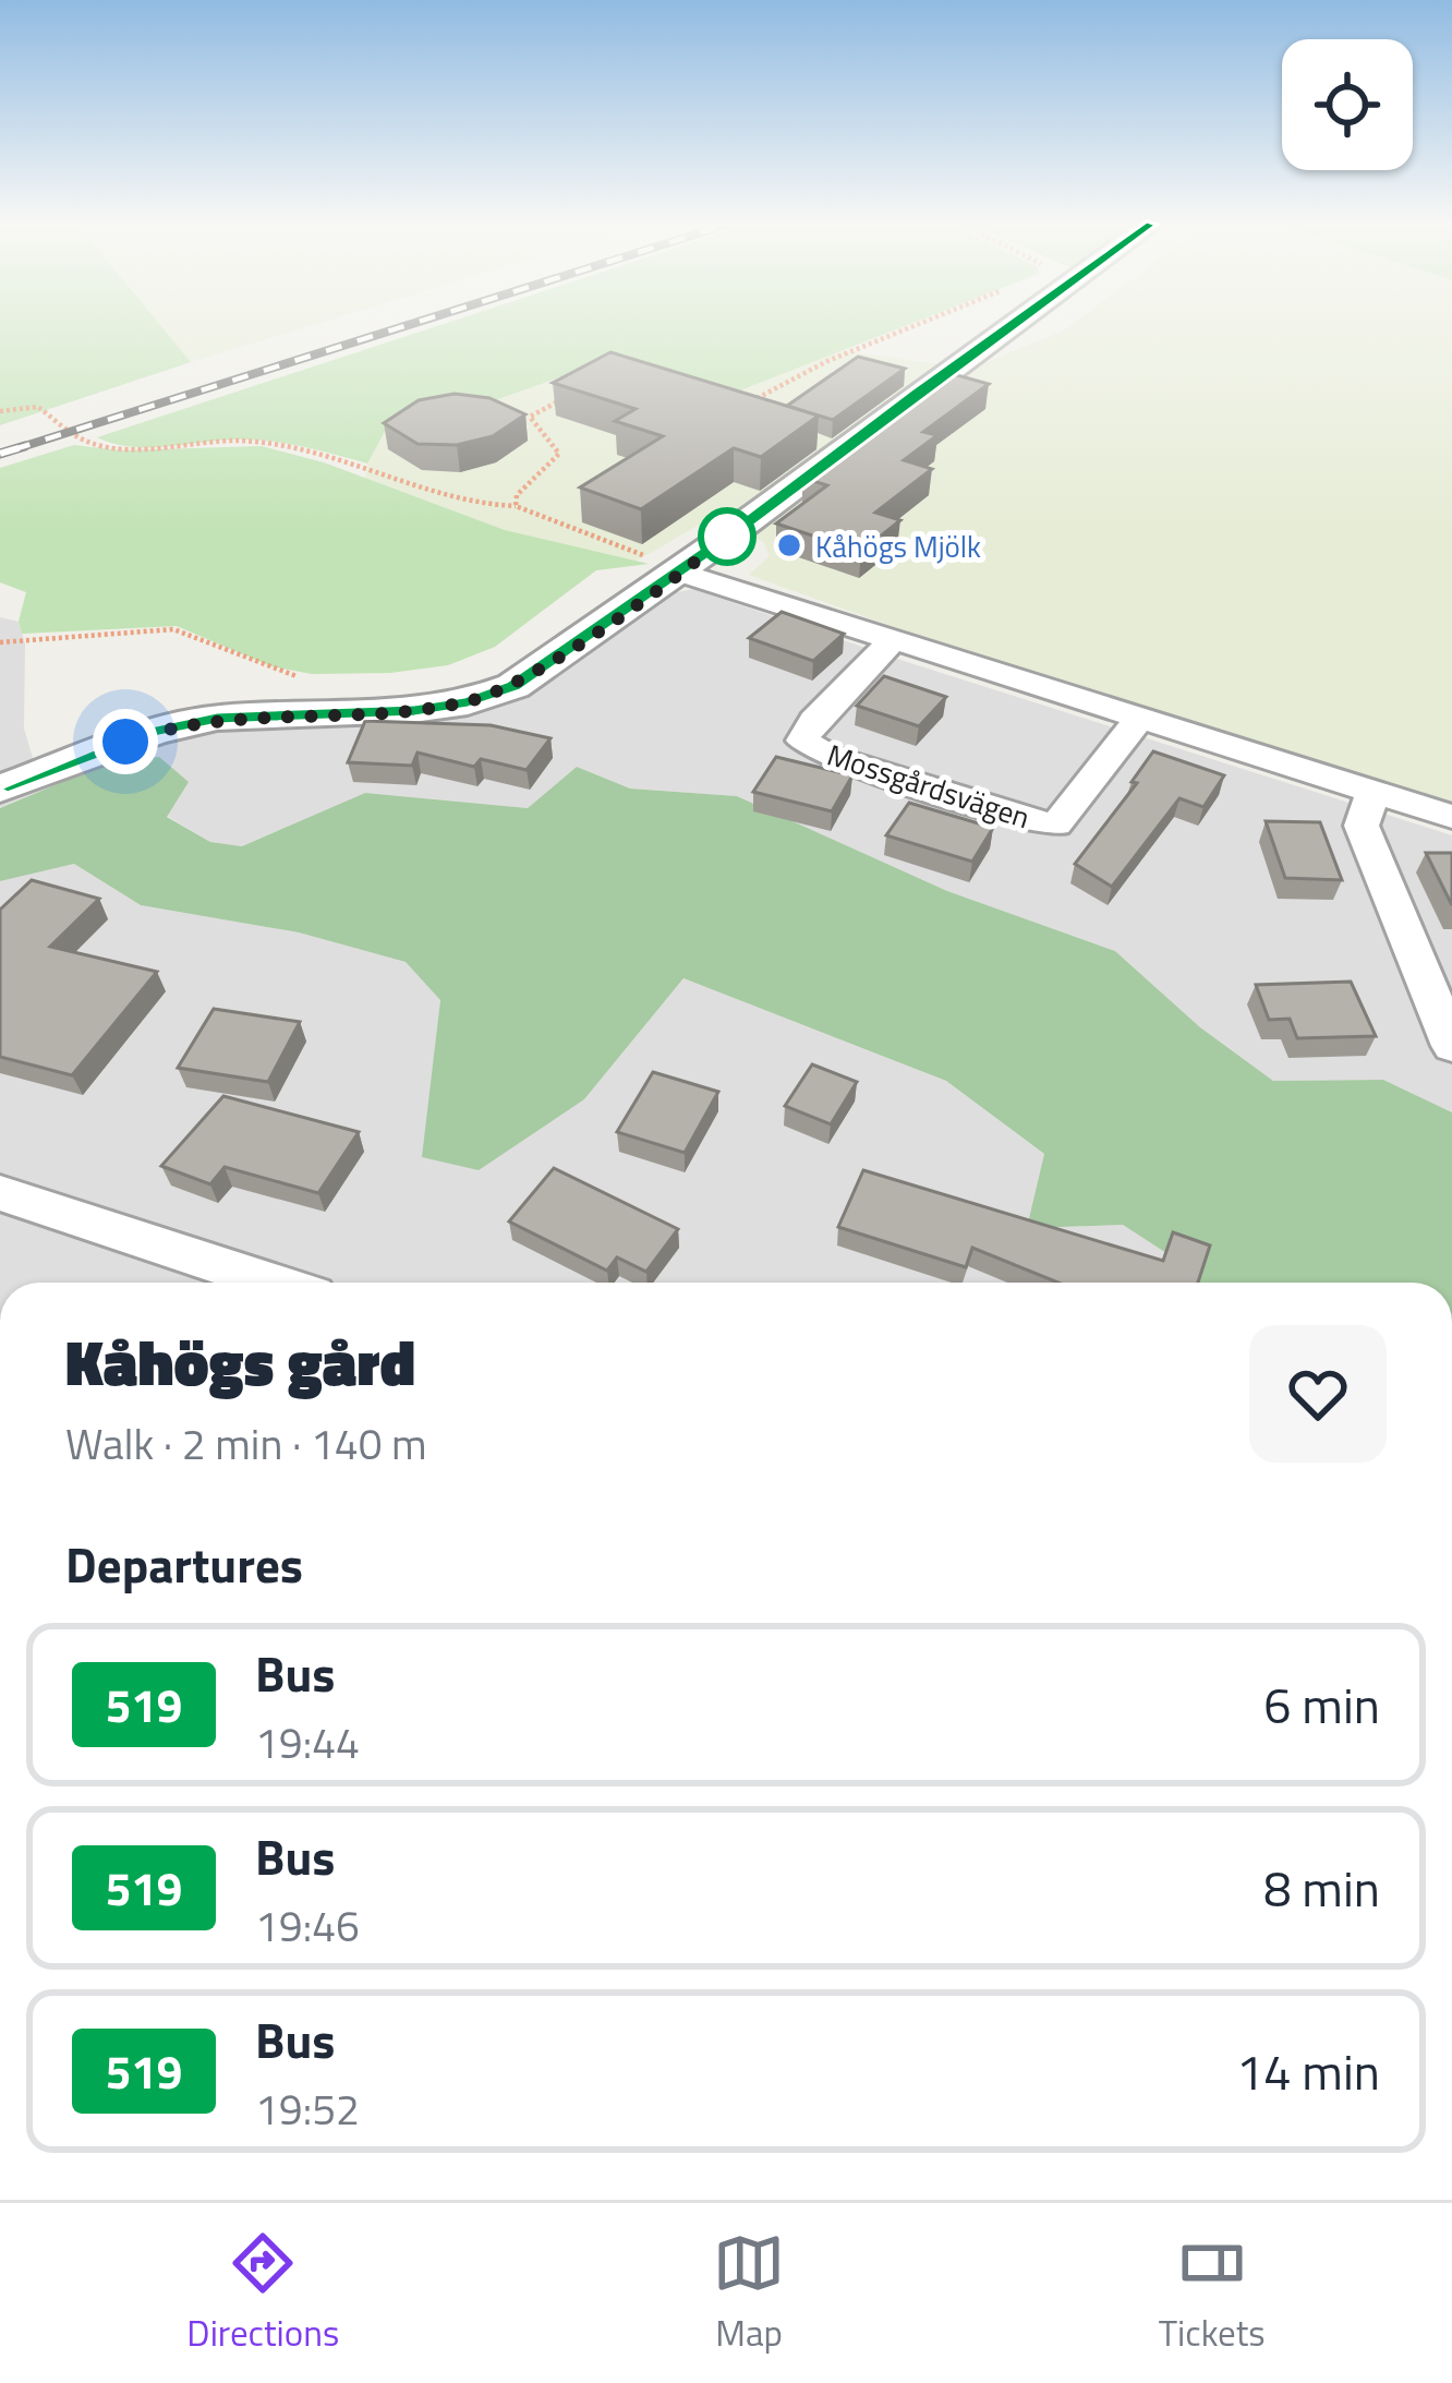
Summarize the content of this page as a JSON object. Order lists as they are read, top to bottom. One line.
{"streets":{"street":["Mossgårdsvägen"]},"places":["Kåhögs Mjölk"],"lines":["bus line 519"],"page":{"heading":[["Kåhögs gård","Walk · 2 min · 140 m"],"Departures"],"list":[{"mark":"519","name":"Bus","note":"19:44","value":"6 min"},{"mark":"519","name":"Bus","note":"19:46","value":"8 min"},{"mark":"519","name":"Bus","note":"19:52","value":"14 min"}],"tabs":["Directions","Map","Tickets"]}}
